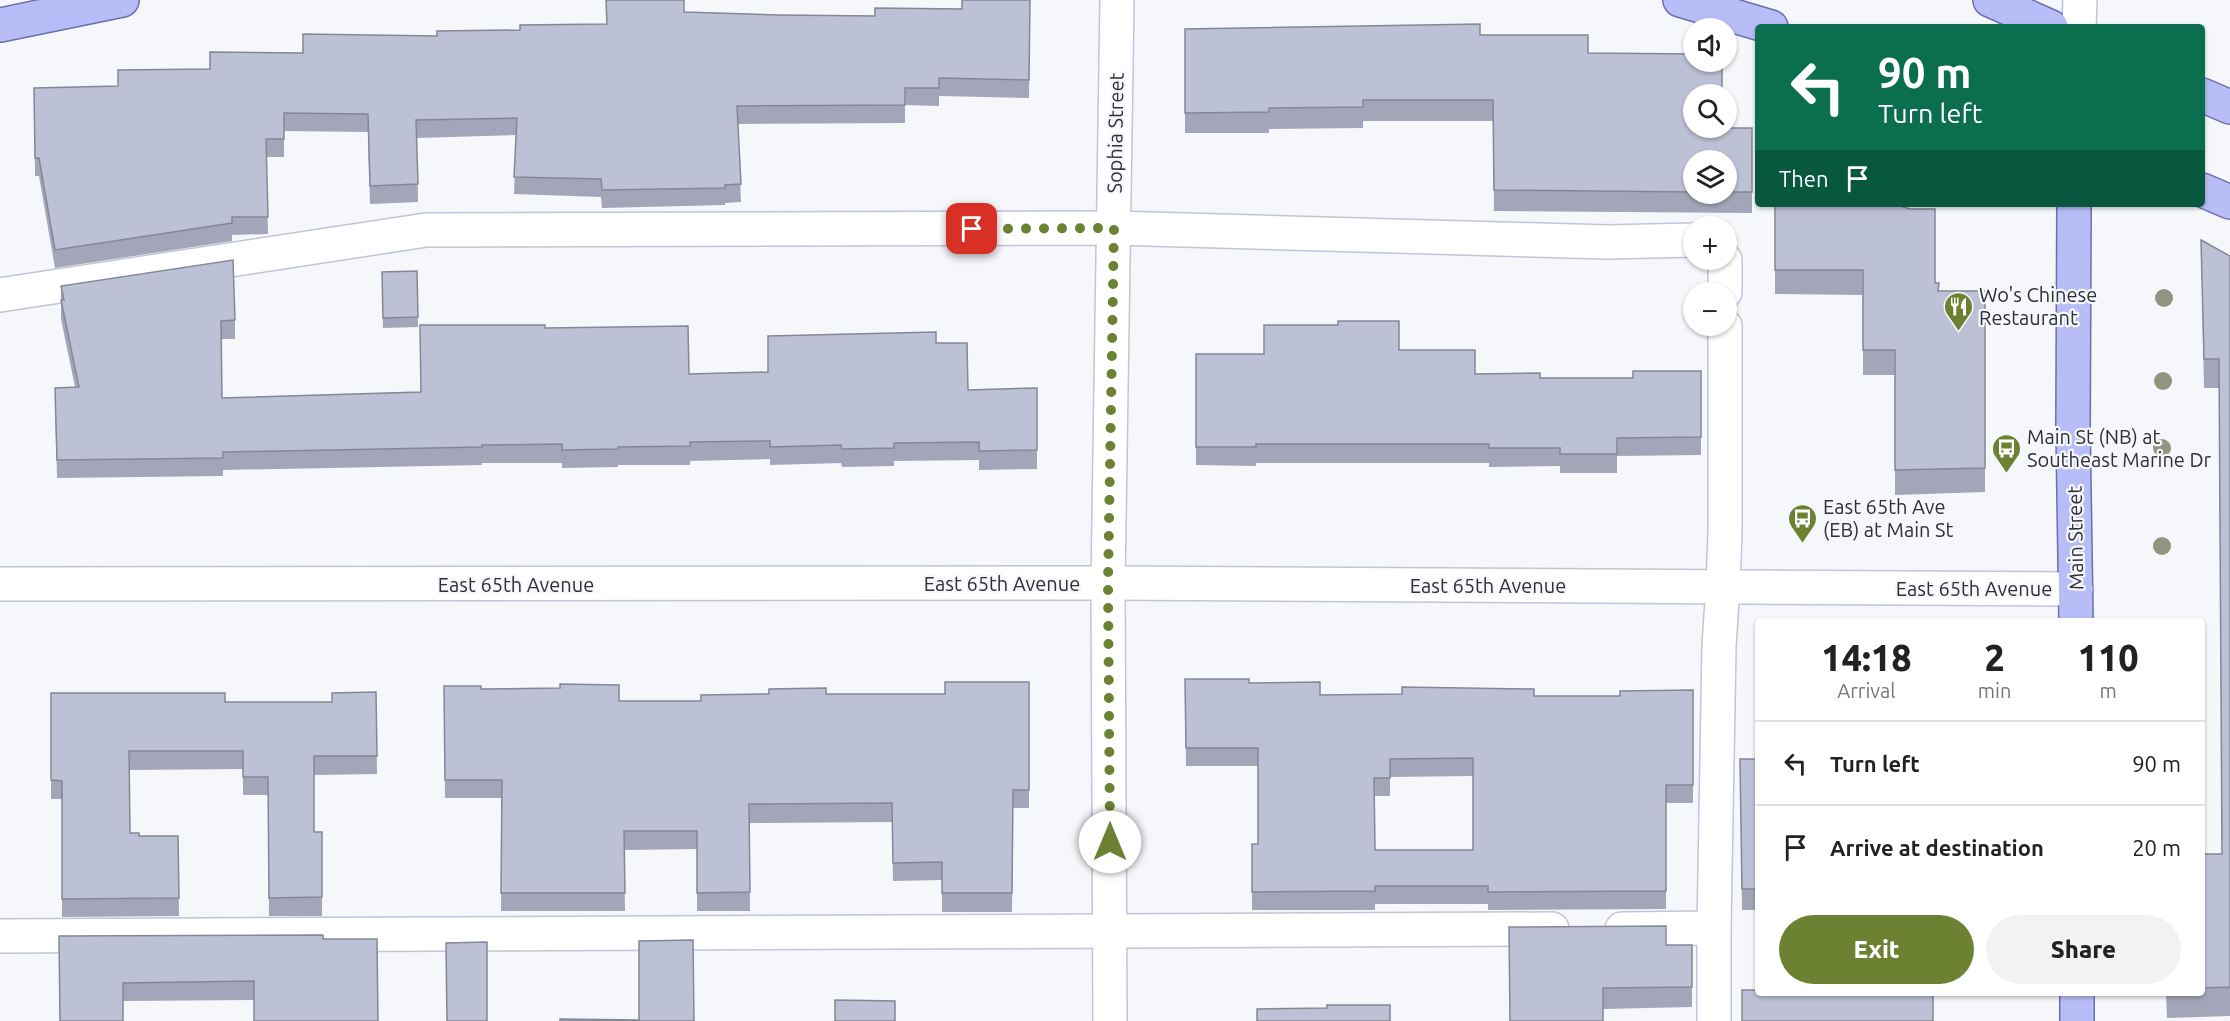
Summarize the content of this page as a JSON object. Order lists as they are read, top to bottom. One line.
{"streets":{"main road":["Main Street"],"street":["Sophia Street","East 65th Avenue"]},"crossings":[["Sophia Street","East 65th Avenue"],["Main Street","East 65th Avenue"]],"places":{"restaurant":["Wo's Chinese Restaurant"],"bus stop":["Main St (NB) at Southeast Marine Dr","East 65th Ave (EB) at Main St"]},"page":{"map_buttons":["+","−"],"turn":["90 m","Turn left"],"then":"Then","eta":["14:18","Arrival","2","min","110","m"],"list":[{"name":"Turn left","value":"90 m"},{"name":"Arrive at destination","value":"20 m"}],"buttons":["Exit","Share"]}}
